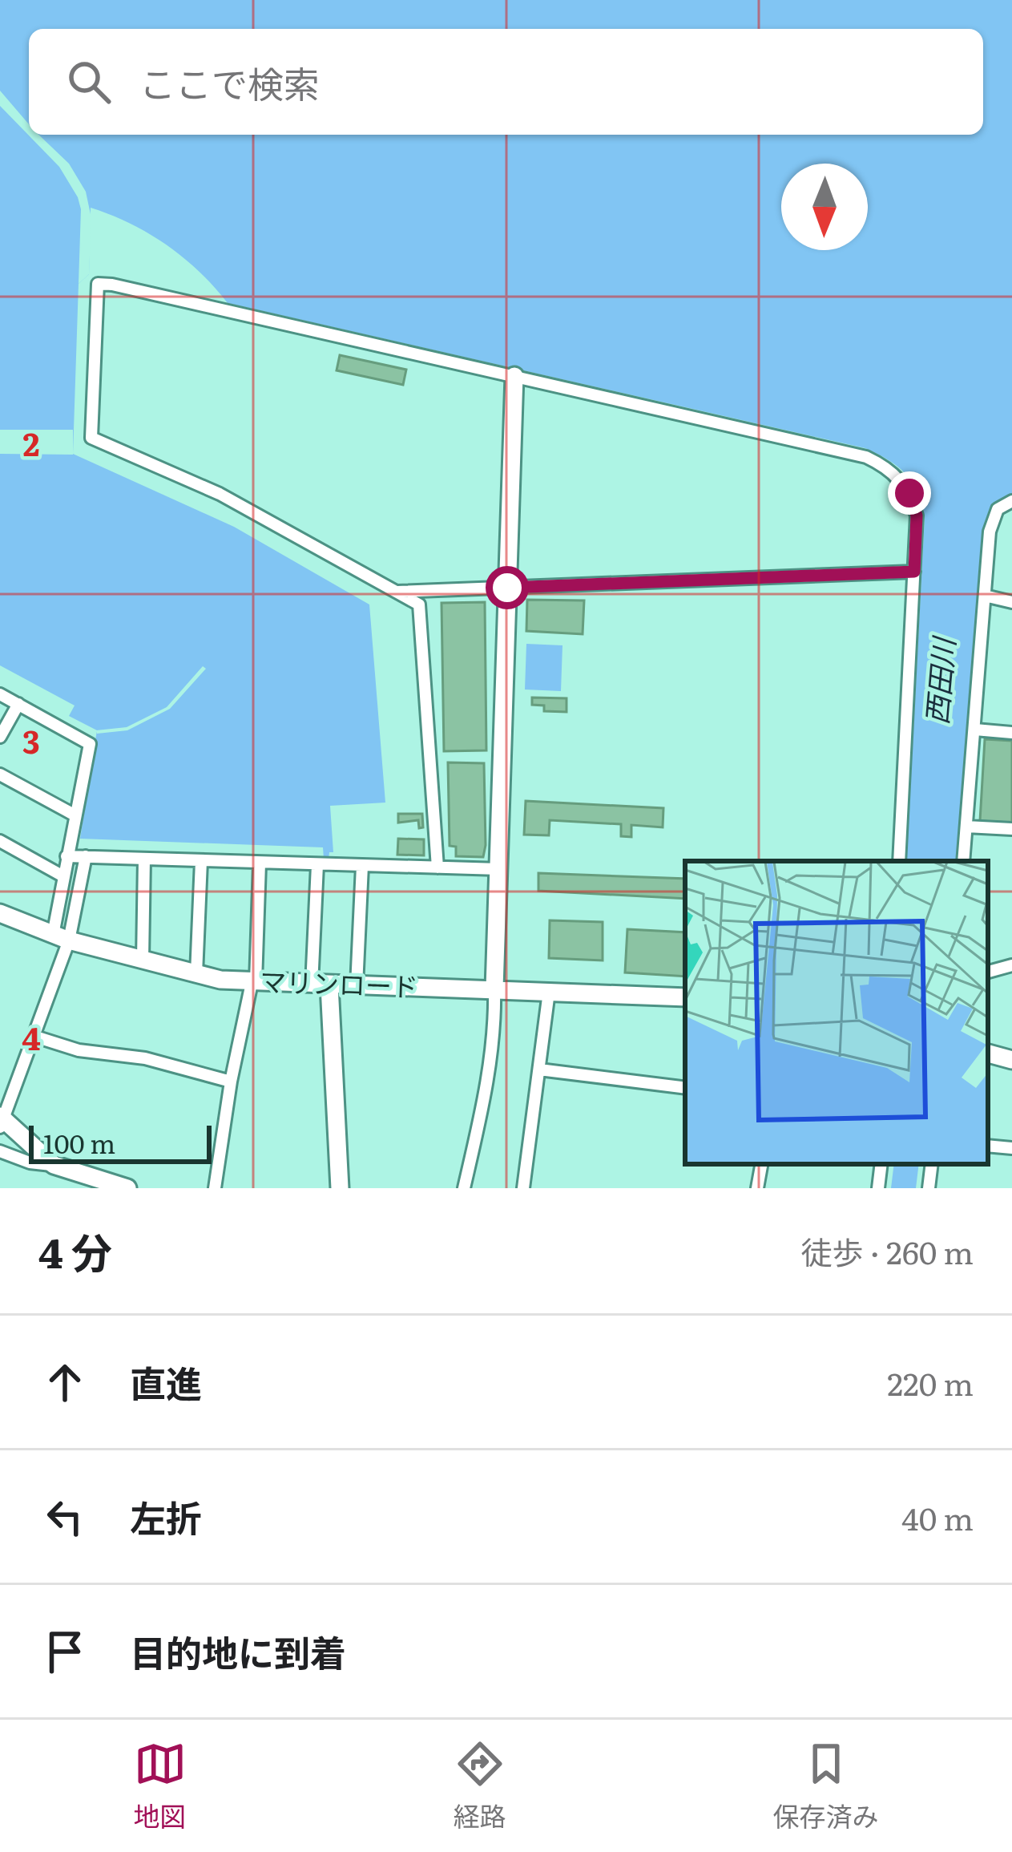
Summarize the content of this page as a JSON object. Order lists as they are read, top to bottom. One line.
{"streets":{"street":["マリンロード"]},"water":["西田川"],"scale_bar":"100 m","north":"bottom","page":{"search":"ここで検索","scale":"100 m","heading":["4 分","徒歩 · 260 m"],"list":[["直進","220 m"],["左折","40 m"],"目的地に到着"],"nav":["地図","経路","保存済み"]},"grid":{"rows":["2","3","4"]}}
